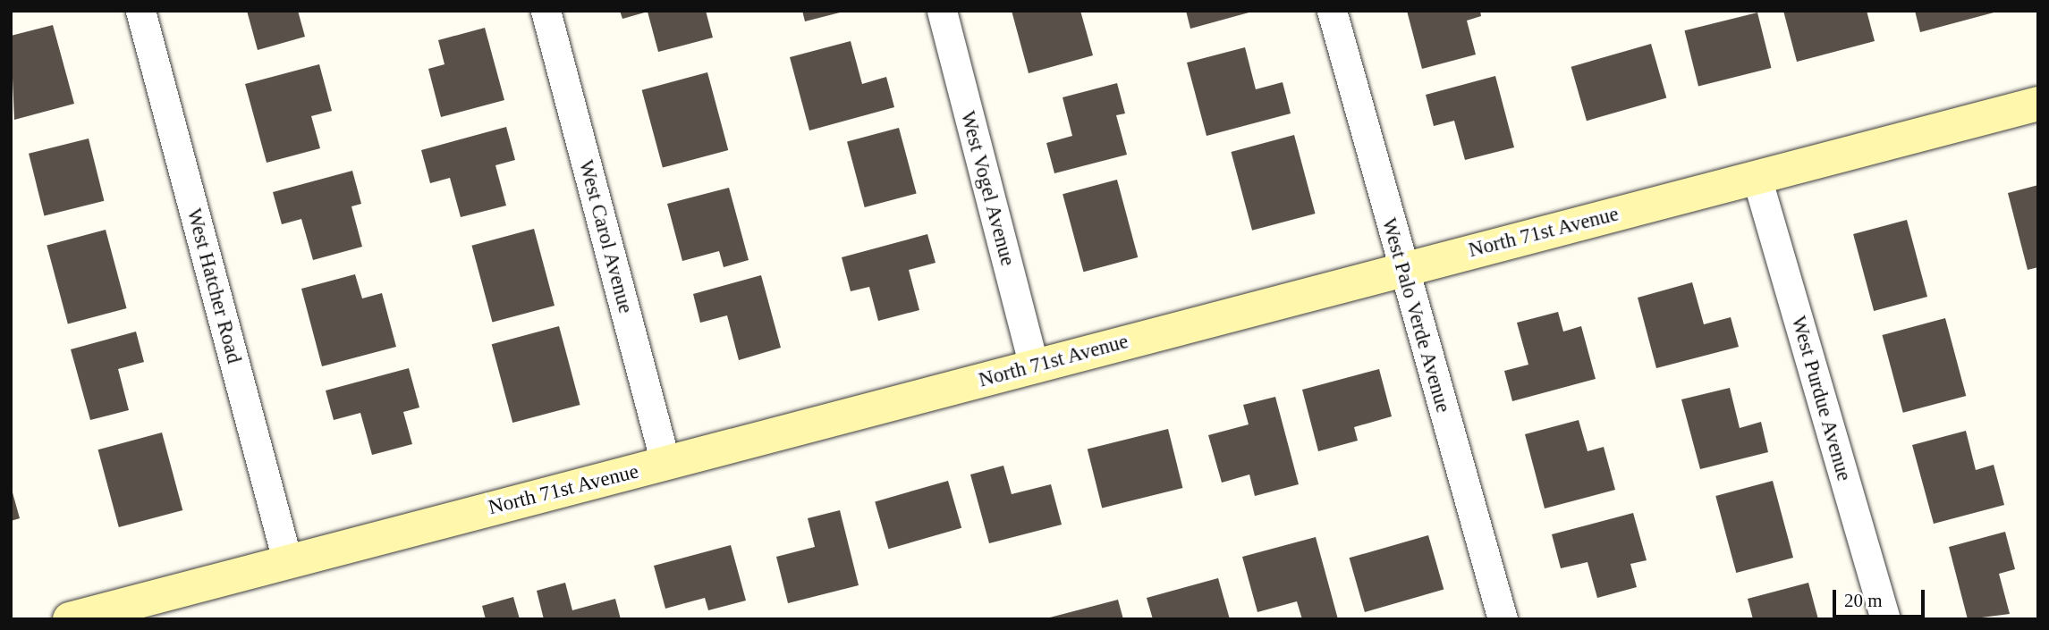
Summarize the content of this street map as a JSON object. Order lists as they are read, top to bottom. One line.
{"streets":{"street":["West Vogel Avenue","North 71st Avenue","West Carol Avenue","West Hatcher Road","West Palo Verde Avenue","West Purdue Avenue"]},"crossings":[["West Vogel Avenue","North 71st Avenue"],["North 71st Avenue","West Carol Avenue"],["North 71st Avenue","West Hatcher Road"],["North 71st Avenue","West Palo Verde Avenue"],["North 71st Avenue","West Purdue Avenue"]],"scale_bar":"20 m"}
